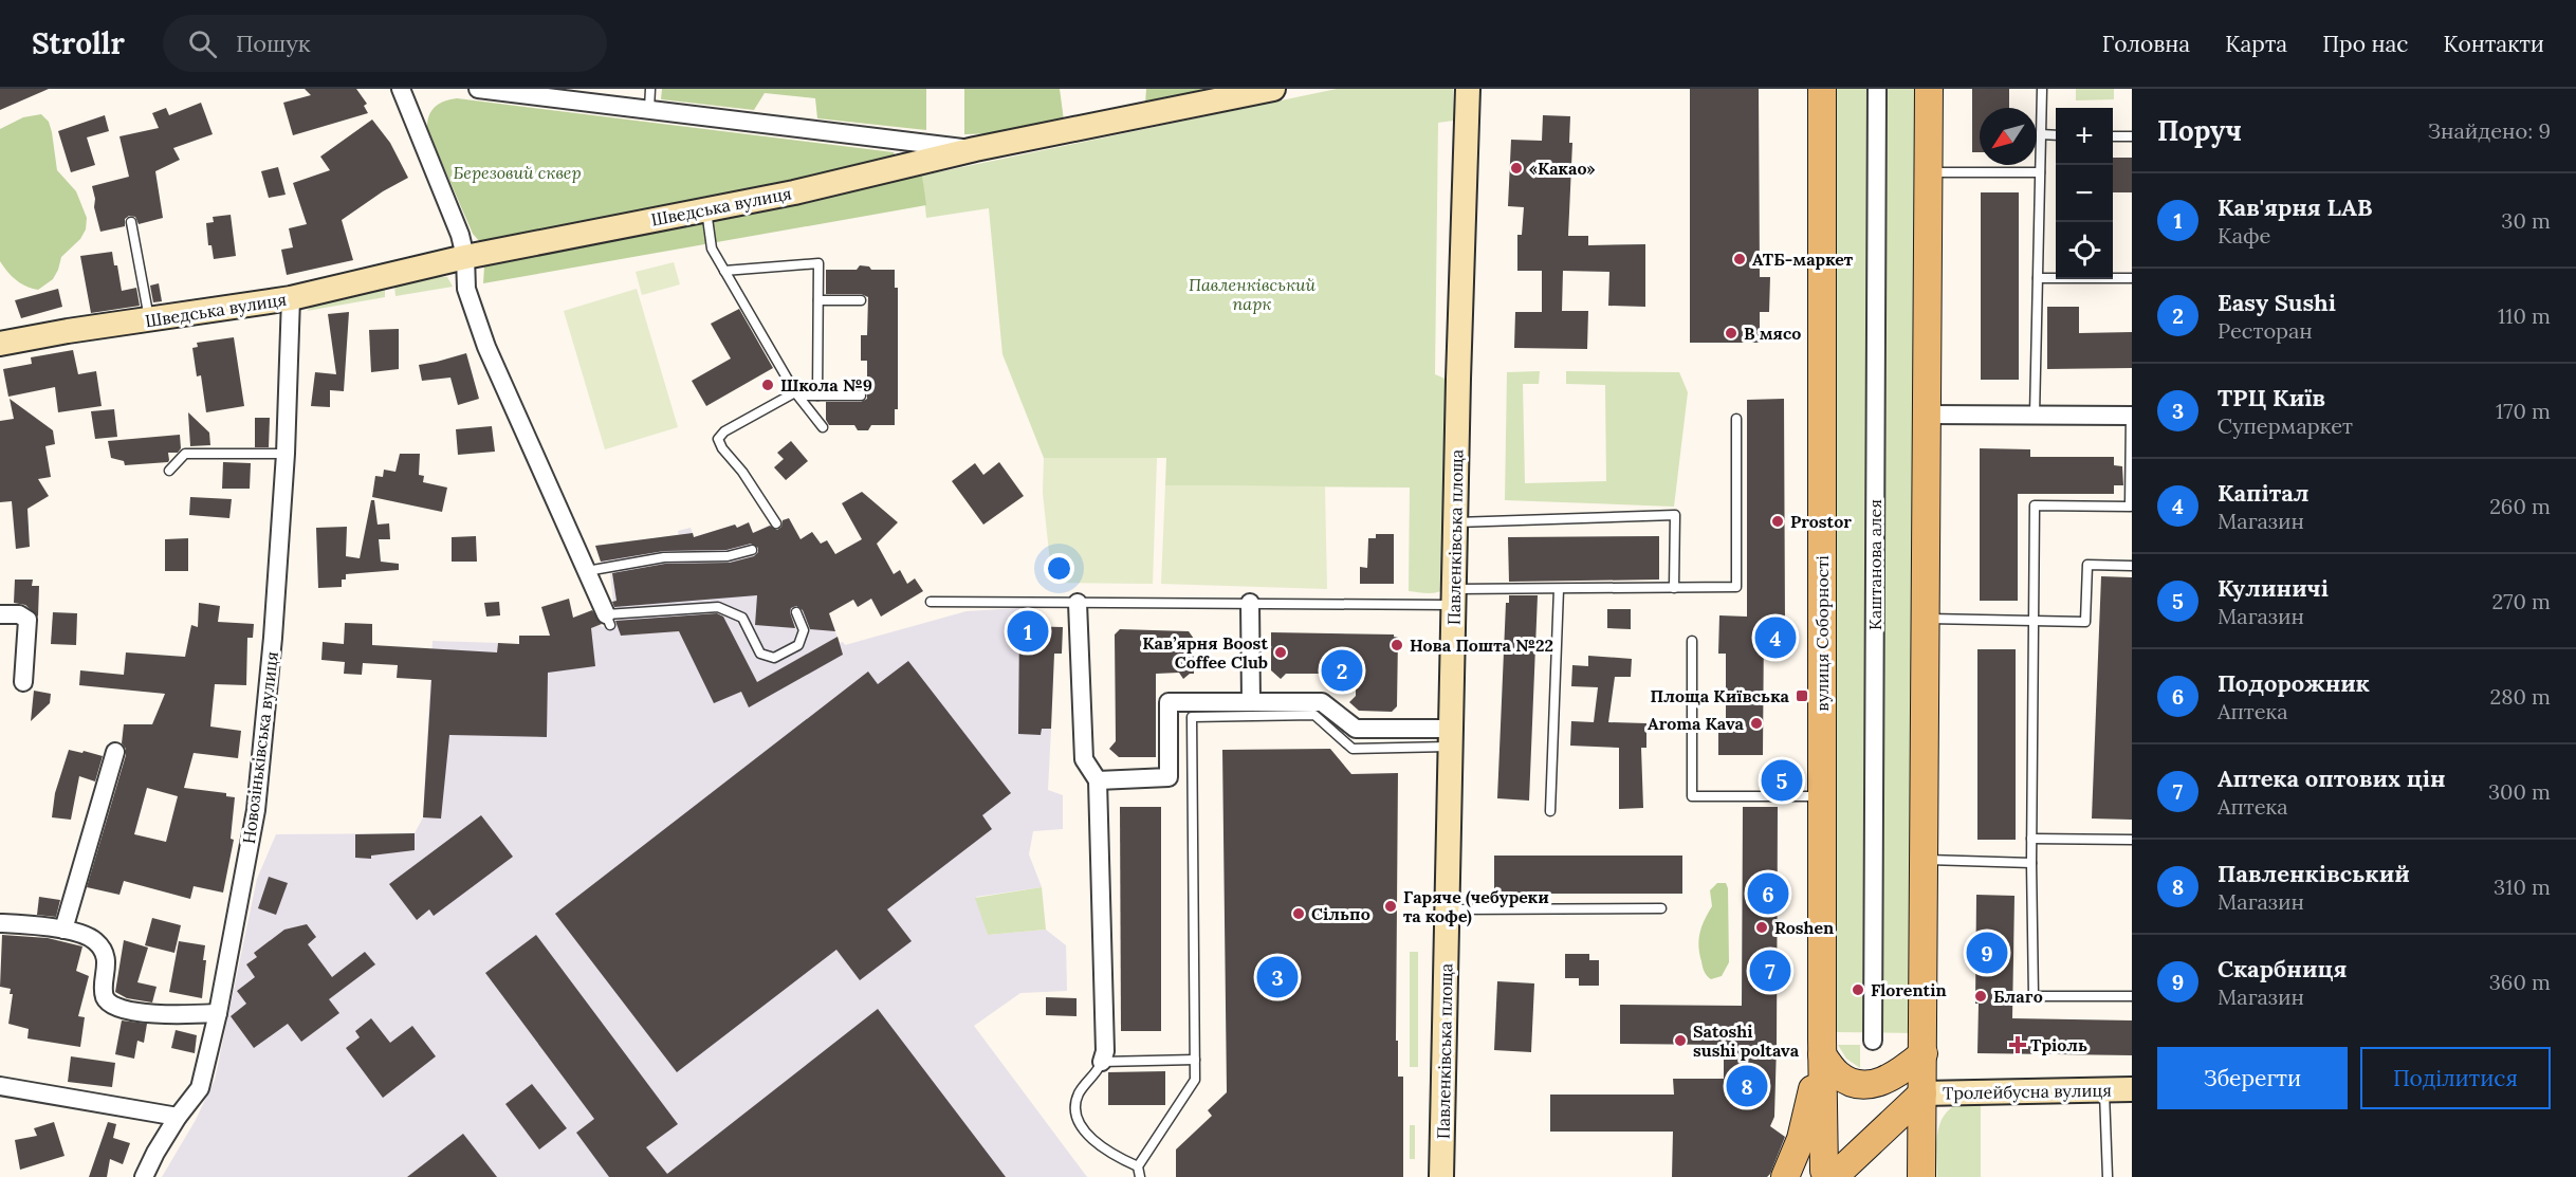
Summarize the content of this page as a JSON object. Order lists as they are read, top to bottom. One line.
{"streets":{"main road":["вулиця Соборності"],"street":["Шведська вулиця","Павленківська площа","Каштанова алея","Новозіньківська вулиця","Тролейбусна вулиця"]},"crossings":[["Шведська вулиця","Новозіньківська вулиця"]],"parks":["Березовий сквер","Павленківський парк"],"places":{"other":["«Какао»","АТБ-маркет","В мясо","Школа №9","Prostor","Нова Пошта №22","Кав’ярня Boost Coffee Club","Aroma Kava","Гаряче (чебуреки та кофе)","Сільпо","Roshen","Florentin","Благо","Satoshi sushi poltava"],"transit":["Площа Київська"],"health":["Тріоль"]},"north":"bottom left","page":{"header":"Strollr","search":"Пошук","nav":["Головна","Карта","Про нас","Контакти"],"heading":["Поруч","Знайдено: 9"],"map_buttons":["+","−"],"list":[{"mark":"1","name":"Кав'ярня LAB","note":"Кафе","value":"30 m"},{"mark":"2","name":"Easy Sushi","note":"Ресторан","value":"110 m"},{"mark":"3","name":"ТРЦ Київ","note":"Супермаркет","value":"170 m"},{"mark":"4","name":"Капітал","note":"Магазин","value":"260 m"},{"mark":"5","name":"Кулиничі","note":"Магазин","value":"270 m"},{"mark":"6","name":"Подорожник","note":"Аптека","value":"280 m"},{"mark":"7","name":"Аптека оптових цін","note":"Аптека","value":"300 m"},{"mark":"8","name":"Павленківський","note":"Магазин","value":"310 m"},{"mark":"9","name":"Скарбниця","note":"Магазин","value":"360 m"}],"pins":["1","4","2","5","6","9","7","3","8"],"buttons":["Зберегти","Поділитися"]}}
